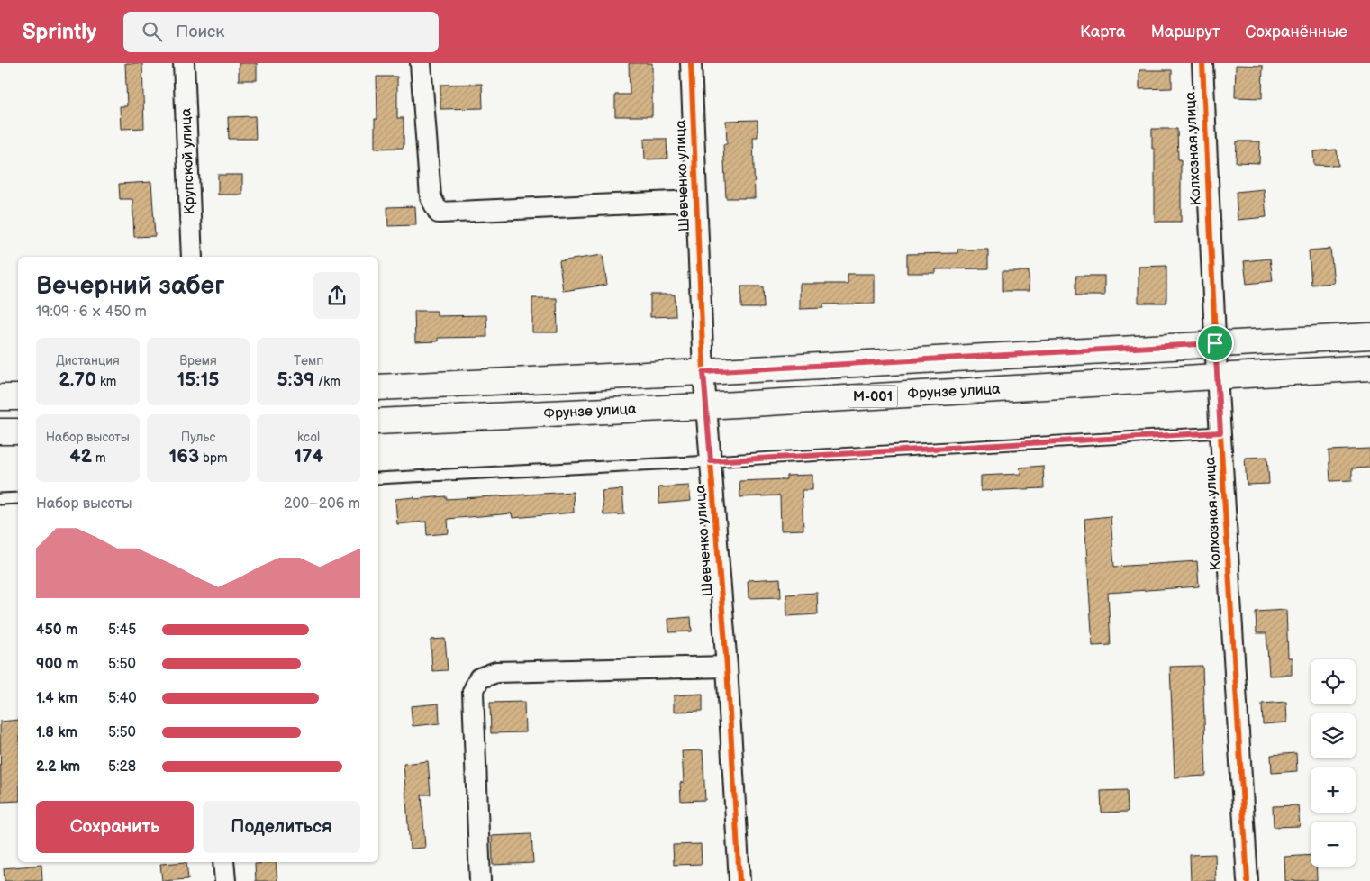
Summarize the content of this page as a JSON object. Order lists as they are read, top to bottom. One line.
{"streets":{"main road":["Фрунзе улица","M-001"],"street":["Колхозная улица","Крупской улица","Шевченко улица"]},"crossings":[["Колхозная улица","Фрунзе улица"],["Колхозная улица","M-001"],["Шевченко улица","Фрунзе улица"],["Шевченко улица","M-001"]],"page":{"header":"Sprintly","search":"Поиск","nav":["Карта","Маршрут","Сохранённые"],"heading":["Вечерний забег","19:09 · 6 × 450 m"],"stats":[["Дистанция","2.70 km"],["Время","15:15"],["Темп","5:39 /km"],["Набор высоты","42 m"],["Пульс","163 bpm"],["kcal","174"]],"chart":["Набор высоты","200–206 m"],"list":[{"name":"450 m","note":"5:45"},{"name":"900 m","note":"5:50"},{"name":"1.4 km","note":"5:40"},{"name":"1.8 km","note":"5:50"},{"name":"2.2 km","note":"5:28"}],"map_buttons":["+","−"],"buttons":["Сохранить","Поделиться"]}}
